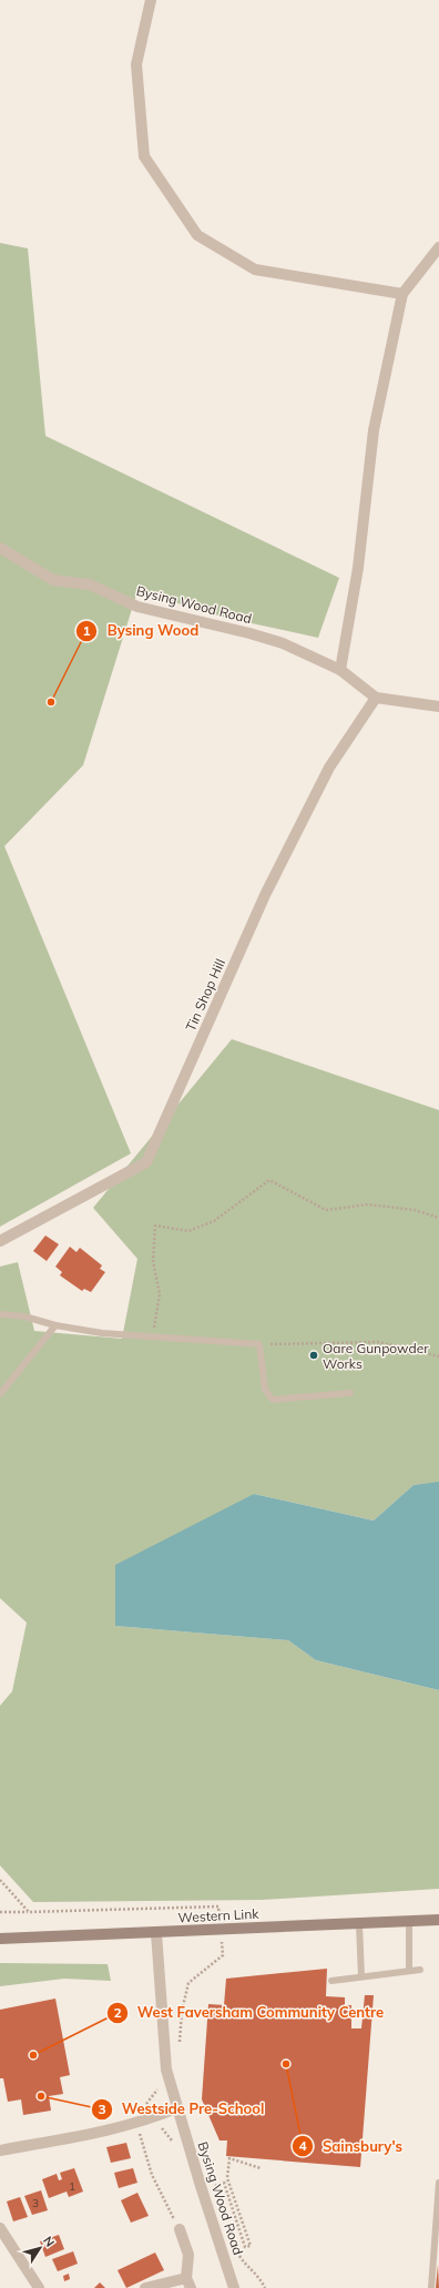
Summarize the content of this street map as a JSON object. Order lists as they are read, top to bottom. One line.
{"streets":{"main road":["Western Link"],"street":["Bysing Wood Road","Tin Shop Hill"]},"crossings":[["Bysing Wood Road","Tin Shop Hill"],["Bysing Wood Road","Western Link"]],"places":["Bysing Wood","Oare Gunpowder Works","West Faversham Community Centre","Sainsbury's","Westside Pre-School"],"house_numbers":["1","3"],"north":"top right"}
